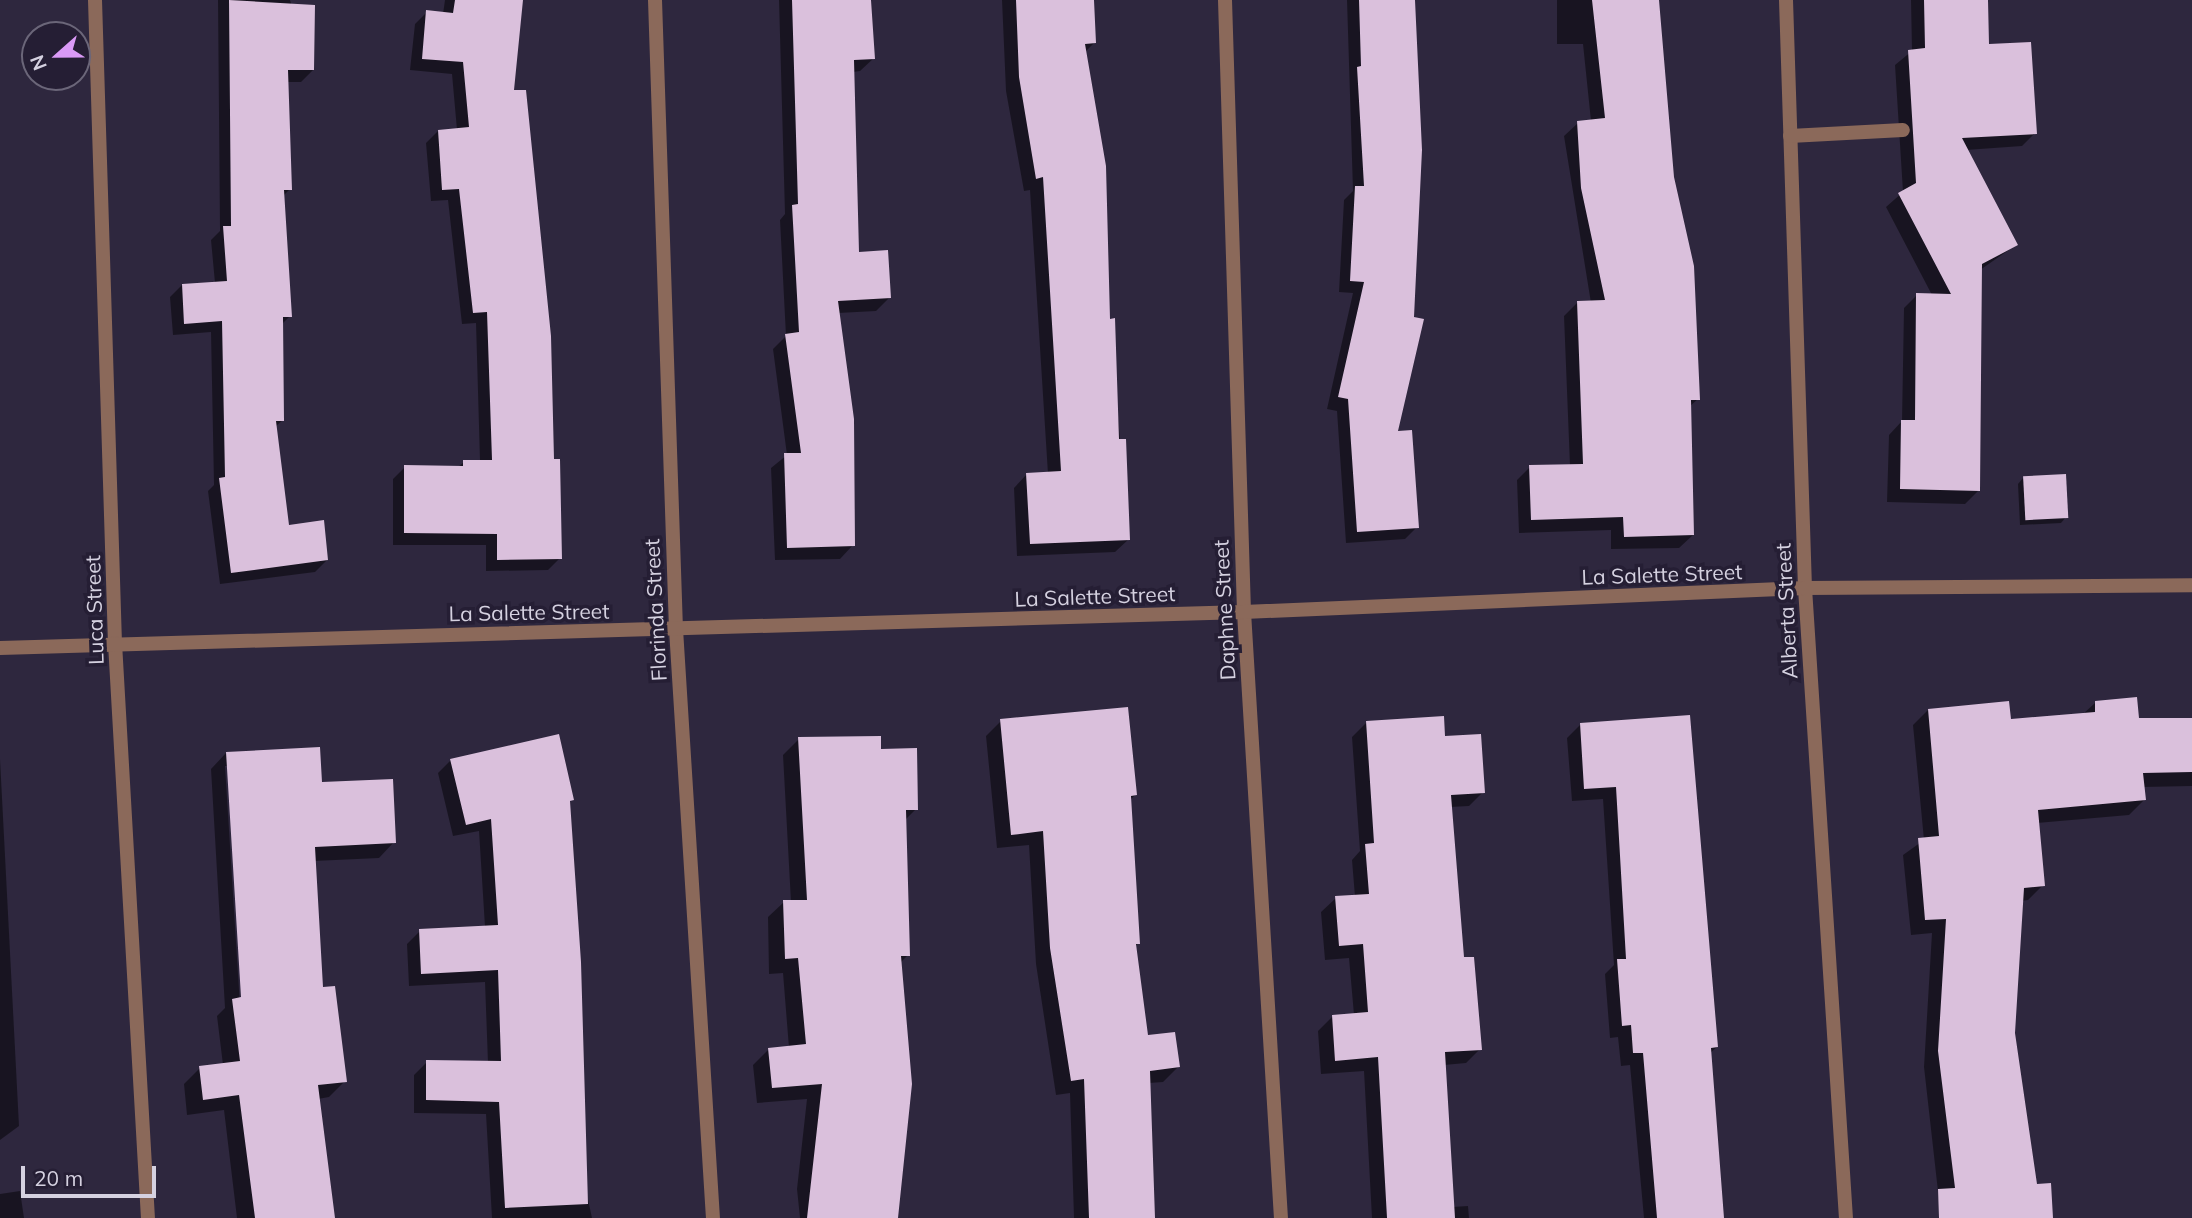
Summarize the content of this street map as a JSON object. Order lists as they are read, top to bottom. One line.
{"streets":{"street":["La Salette Street","Luca Street","Florinda Street","Daphne Street","Alberta Street"]},"crossings":[["La Salette Street","Luca Street"],["La Salette Street","Florinda Street"],["La Salette Street","Daphne Street"],["La Salette Street","Alberta Street"]],"scale_bar":"20 m","north":"left"}
